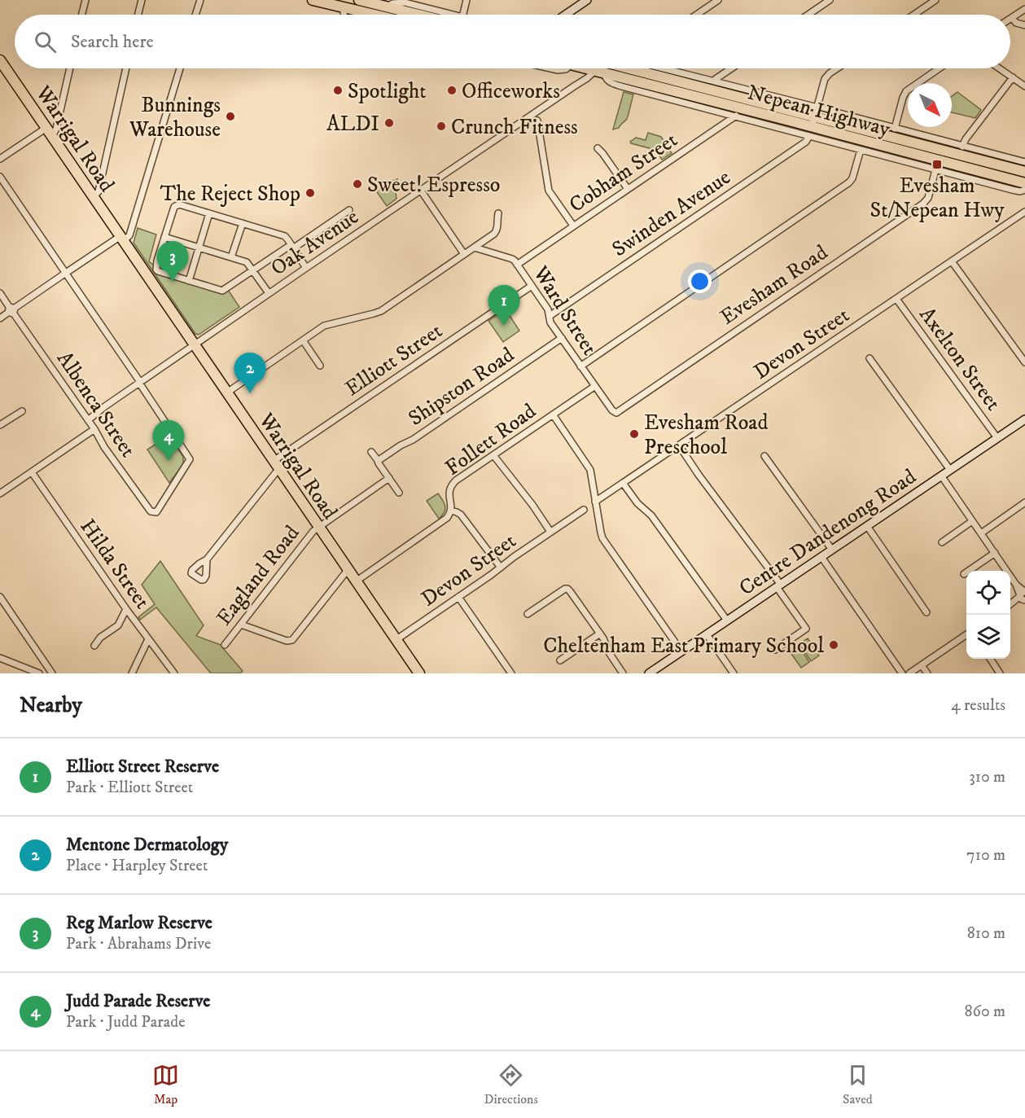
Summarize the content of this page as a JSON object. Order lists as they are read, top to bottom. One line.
{"streets":{"highway":["Nepean Highway","Warrigal Road"],"main road":["Centre Dandenong Road"],"street":["Cobham Street","Swinden Avenue","Oak Avenue","Evesham Road","Ward Street","Devon Street","Axelton Street","Elliott Street","Shipston Road","Albenca Street","Follett Road","Hilda Street","Eagland Road"]},"crossings":[["Nepean Highway","Cobham Street"],["Nepean Highway","Swinden Avenue"],["Nepean Highway","Oak Avenue"],["Warrigal Road","Oak Avenue"],["Warrigal Road","Devon Street"],["Warrigal Road","Elliott Street"],["Warrigal Road","Follett Road"],["Warrigal Road","Eagland Road"],["Cobham Street","Ward Street"],["Swinden Avenue","Ward Street"],["Oak Avenue","Albenca Street"],["Evesham Road","Ward Street"],["Ward Street","Elliott Street"],["Ward Street","Shipston Road"],["Ward Street","Follett Road"],["Devon Street","Axelton Street"],["Axelton Street","Centre Dandenong Road"]],"places":{"other":["Spotlight","Officeworks","Bunnings Warehouse","ALDI","Crunch Fitness","Sweet! Espresso","The Reject Shop","Evesham Road Preschool","Cheltenham East Primary School"],"transit":["Evesham St/Nepean Hwy"]},"north":"bottom right","page":{"search":"Search here","pins":["3","1","2","4"],"heading":["Nearby","4 results"],"list":[{"mark":"1","name":"Elliott Street Reserve","note":"Park · Elliott Street","value":"310 m"},{"mark":"2","name":"Mentone Dermatology","note":"Place · Harpley Street","value":"710 m"},{"mark":"3","name":"Reg Marlow Reserve","note":"Park · Abrahams Drive","value":"810 m"},{"mark":"4","name":"Judd Parade Reserve","note":"Park · Judd Parade","value":"860 m"}],"nav":["Map","Directions","Saved"]}}
